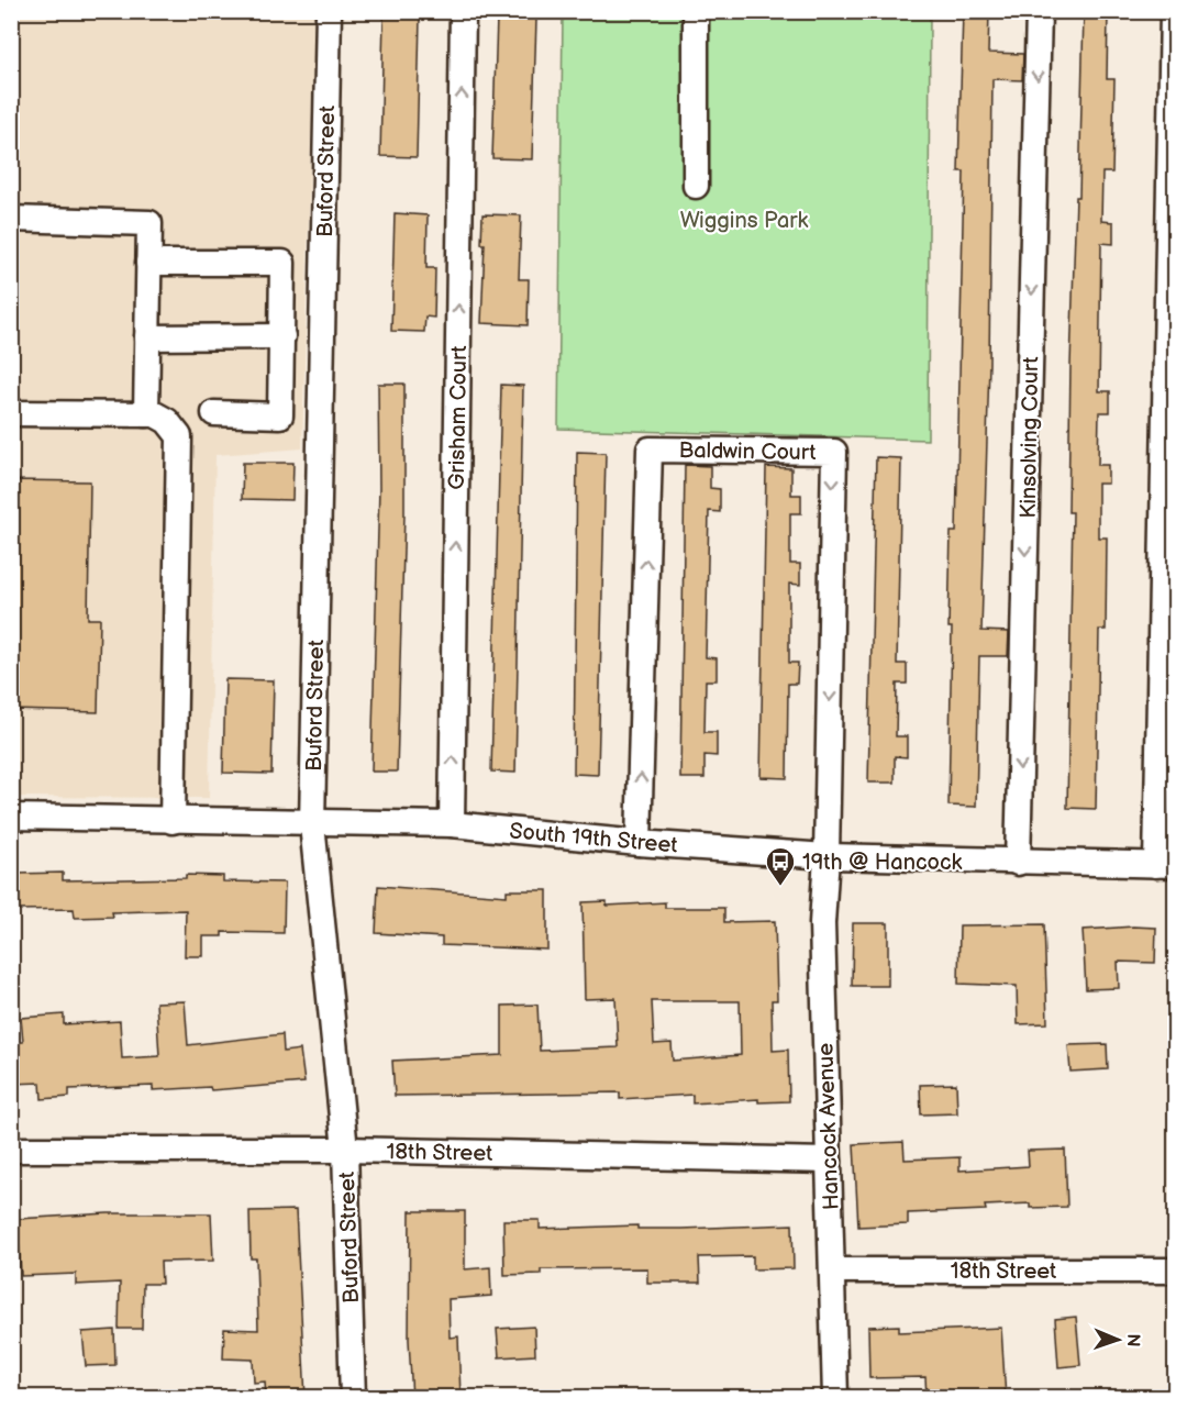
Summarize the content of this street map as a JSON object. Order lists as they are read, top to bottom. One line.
{"streets":{"street":["Buford Street","Grisham Court","Kinsolving Court","Baldwin Court","South 19th Street","Hancock Avenue","18th Street"]},"crossings":[["Buford Street","South 19th Street"],["Buford Street","18th Street"],["Grisham Court","South 19th Street"],["Kinsolving Court","South 19th Street"],["Baldwin Court","South 19th Street"],["Baldwin Court","Hancock Avenue"],["South 19th Street","Hancock Avenue"],["Hancock Avenue","18th Street"]],"one_way":["Grisham Court"],"parks":["Wiggins Park"],"places":{"bus stop":["19th @ Hancock"]},"north":"right"}
